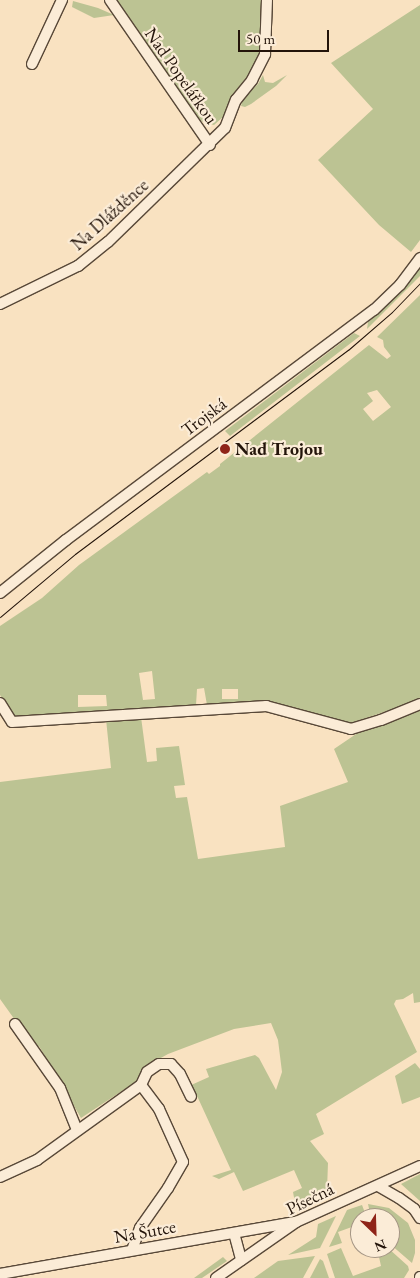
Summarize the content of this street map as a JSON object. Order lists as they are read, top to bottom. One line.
{"streets":{"street":["Nad Popelářkou","Na Dlážděnce","Trojská","Písečná","Na Šutce"]},"crossings":[["Nad Popelářkou","Na Dlážděnce"],["Písečná","Na Šutce"]],"places":["Nad Trojou"],"scale_bar":"50 m","north":"bottom right"}
